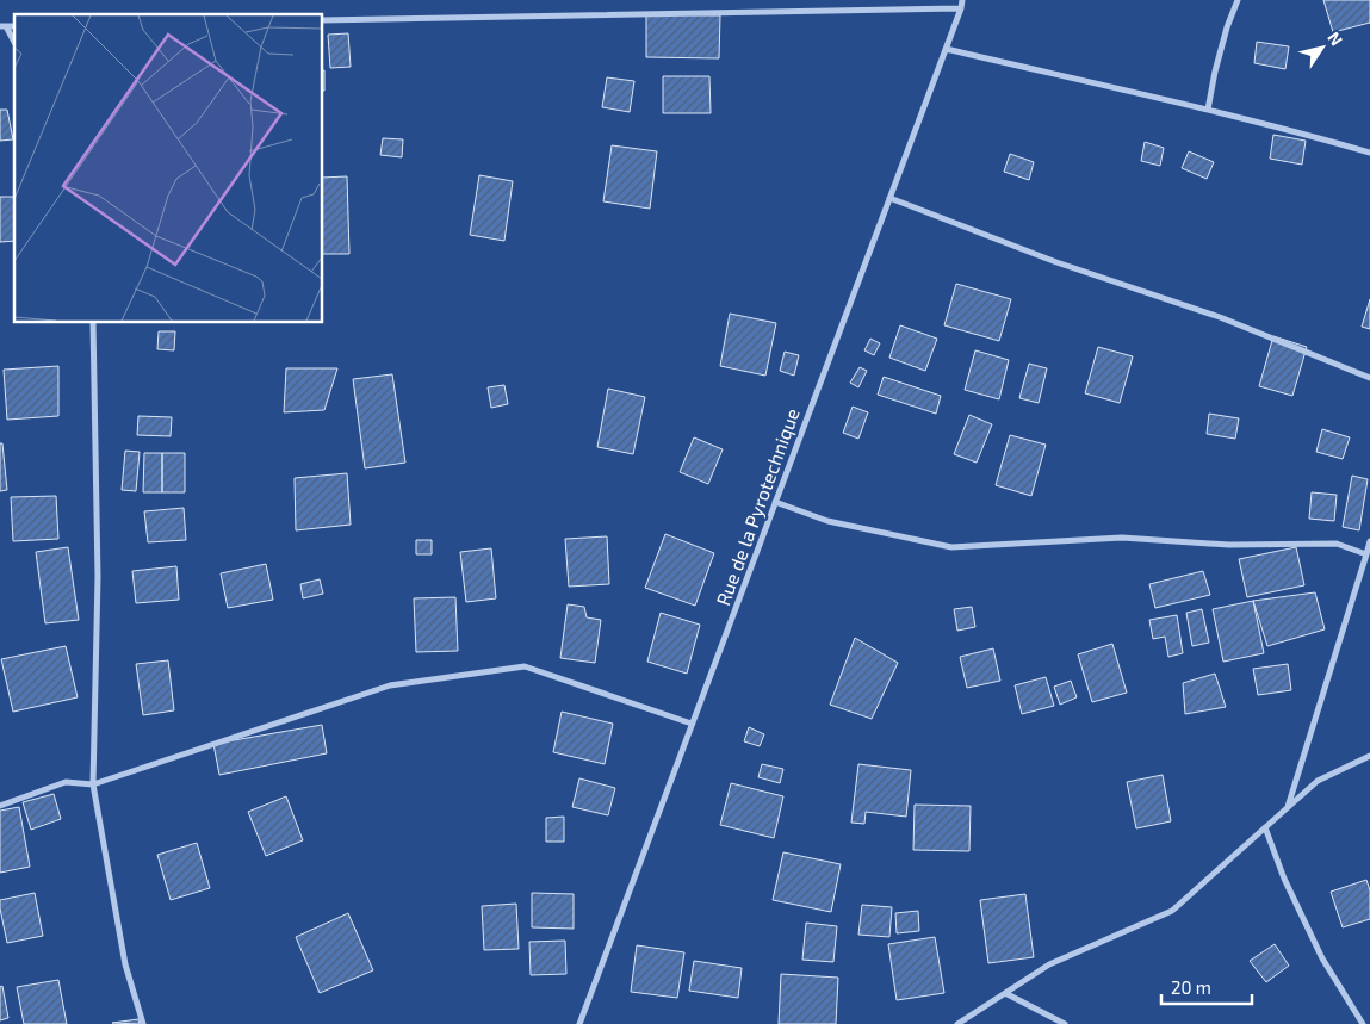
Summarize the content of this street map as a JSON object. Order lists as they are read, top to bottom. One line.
{"streets":{"street":["Rue de la Pyrotechnique"]},"scale_bar":"20 m","north":"top right"}
